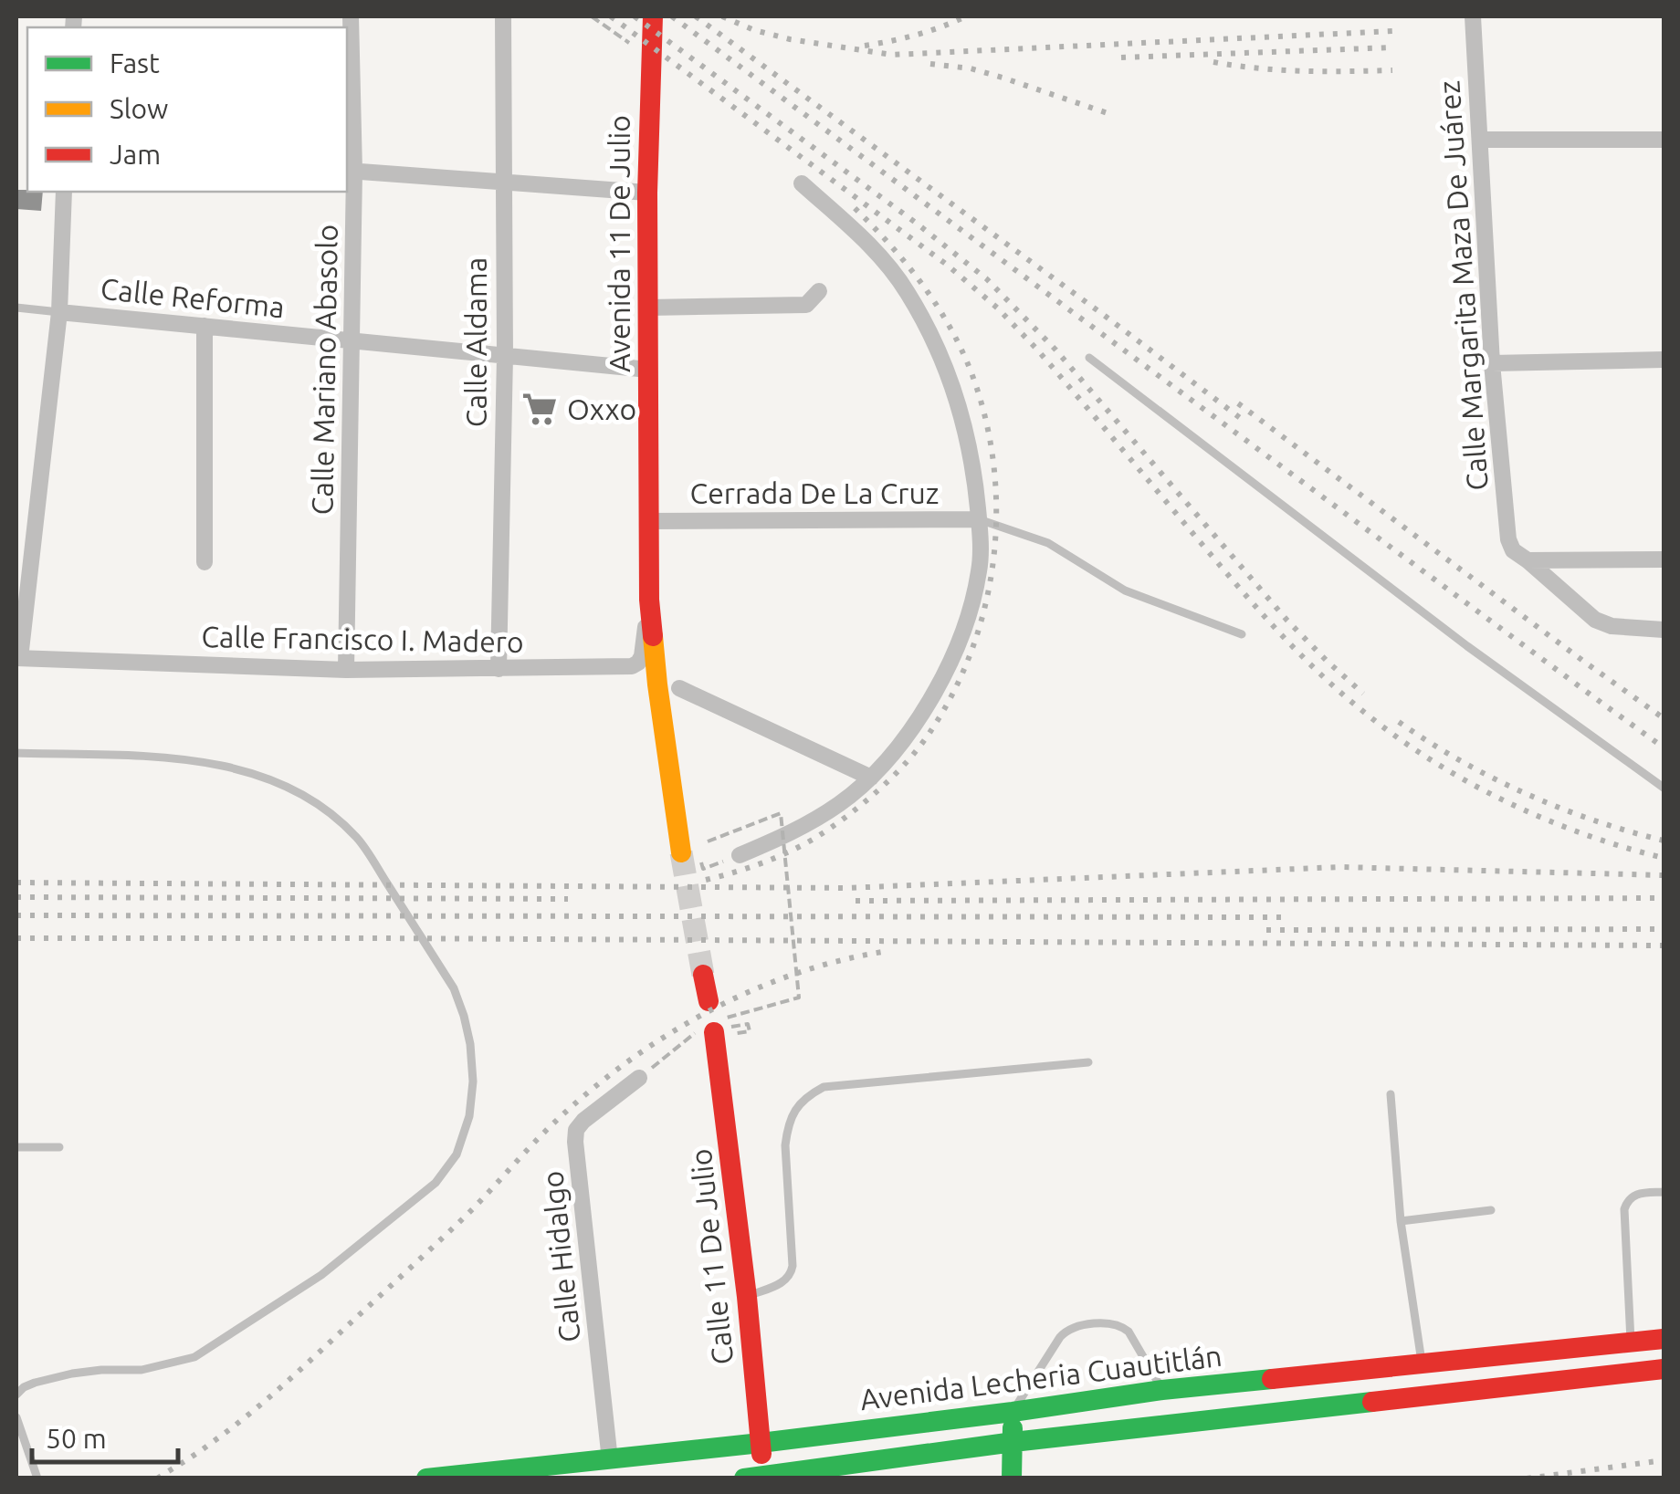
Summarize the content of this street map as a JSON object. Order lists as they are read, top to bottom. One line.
{"streets":{"main road":["Avenida 11 De Julio","Calle 11 De Julio","Avenida Lecheria Cuautitlán"],"street":["Calle Margarita Maza De Juárez","Calle Reforma","Calle Aldama","Calle Mariano Abasolo","Cerrada De La Cruz","Calle Francisco I. Madero","Calle Hidalgo"]},"crossings":[["Avenida 11 De Julio","Calle Reforma"],["Avenida 11 De Julio","Cerrada De La Cruz"],["Avenida 11 De Julio","Calle Francisco I. Madero"],["Calle Reforma","Calle Aldama"],["Calle Reforma","Calle Mariano Abasolo"],["Calle Aldama","Calle Francisco I. Madero"],["Calle Mariano Abasolo","Calle Francisco I. Madero"],["Calle Hidalgo","Avenida Lecheria Cuautitlán"],["Calle 11 De Julio","Avenida Lecheria Cuautitlán"]],"places":{"supermarket":["Oxxo"]},"legend":["Fast","Slow","Jam"],"scale_bar":"50 m"}
